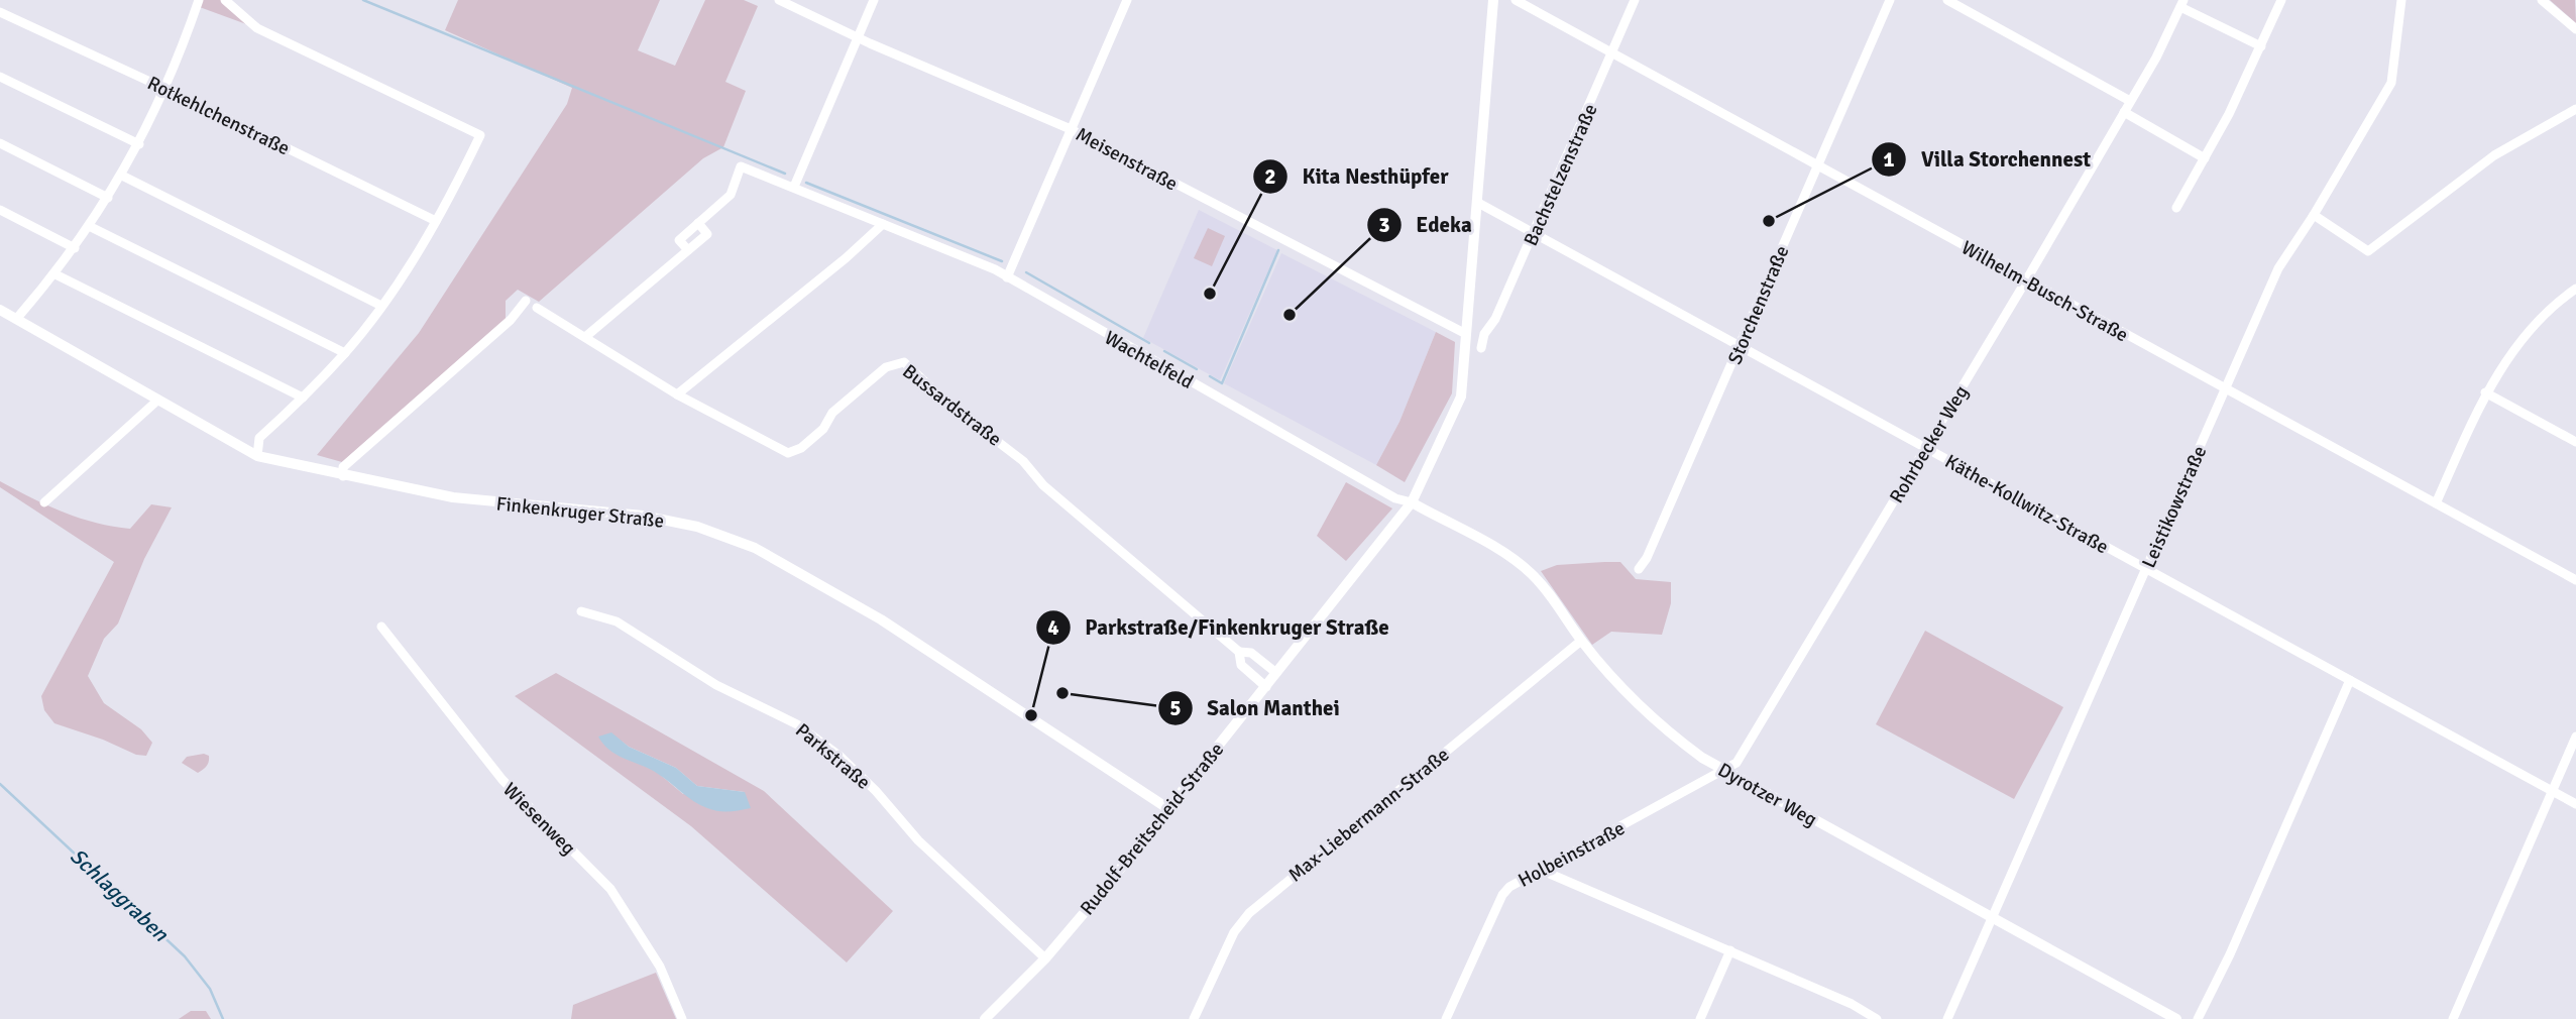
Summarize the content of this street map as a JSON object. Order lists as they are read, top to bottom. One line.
{"streets":{"street":["Rotkehlchenstraße","Meisenstraße","Bachstelzenstraße","Wilhelm-Busch-Straße","Storchenstraße","Wachtelfeld","Bussardstraße","Rohrbecker Weg","Käthe-Kollwitz-Straße","Leistikowstraße","Finkenkruger Straße","Parkstraße","Dyrotzer Weg","Max-Liebermann-Straße","Wiesenweg","Rudolf-Breitscheid-Straße","Holbeinstraße"]},"crossings":[["Meisenstraße","Rudolf-Breitscheid-Straße"],["Bachstelzenstraße","Wilhelm-Busch-Straße"],["Bachstelzenstraße","Käthe-Kollwitz-Straße"],["Wilhelm-Busch-Straße","Storchenstraße"],["Wilhelm-Busch-Straße","Rohrbecker Weg"],["Wilhelm-Busch-Straße","Leistikowstraße"],["Storchenstraße","Käthe-Kollwitz-Straße"],["Wachtelfeld","Bussardstraße"],["Wachtelfeld","Dyrotzer Weg"],["Wachtelfeld","Rudolf-Breitscheid-Straße"],["Bussardstraße","Rudolf-Breitscheid-Straße"],["Rohrbecker Weg","Käthe-Kollwitz-Straße"],["Rohrbecker Weg","Dyrotzer Weg"],["Rohrbecker Weg","Holbeinstraße"],["Käthe-Kollwitz-Straße","Leistikowstraße"],["Käthe-Kollwitz-Straße","Rudolf-Breitscheid-Straße"],["Leistikowstraße","Dyrotzer Weg"],["Finkenkruger Straße","Rudolf-Breitscheid-Straße"],["Parkstraße","Rudolf-Breitscheid-Straße"],["Dyrotzer Weg","Max-Liebermann-Straße"],["Dyrotzer Weg","Rudolf-Breitscheid-Straße"],["Dyrotzer Weg","Holbeinstraße"]],"water":["Schlaggraben"],"places":["Villa Storchennest","Kita Nesthüpfer","Edeka","Salon Manthei","Parkstraße/Finkenkruger Straße"]}
